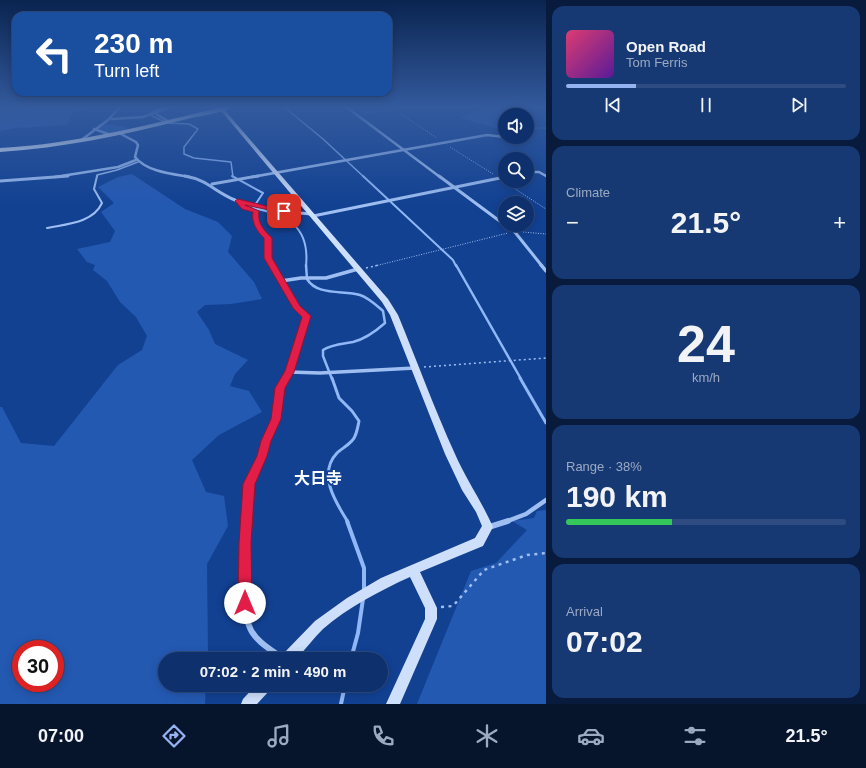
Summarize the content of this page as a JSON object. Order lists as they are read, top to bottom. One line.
{"districts":["大日寺"],"page":{"turn":["230 m","Turn left"],"song":["Open Road","Tom Ferris"],"tile":["Climate",["24","km/h"],["Range · 38%","190 km"],["Arrival","07:02"]],"heat":["−","21.5°","+"],"limit":"30","trip":"07:02 · 2 min · 490 m","tabs":["07:00","21.5°"]}}
